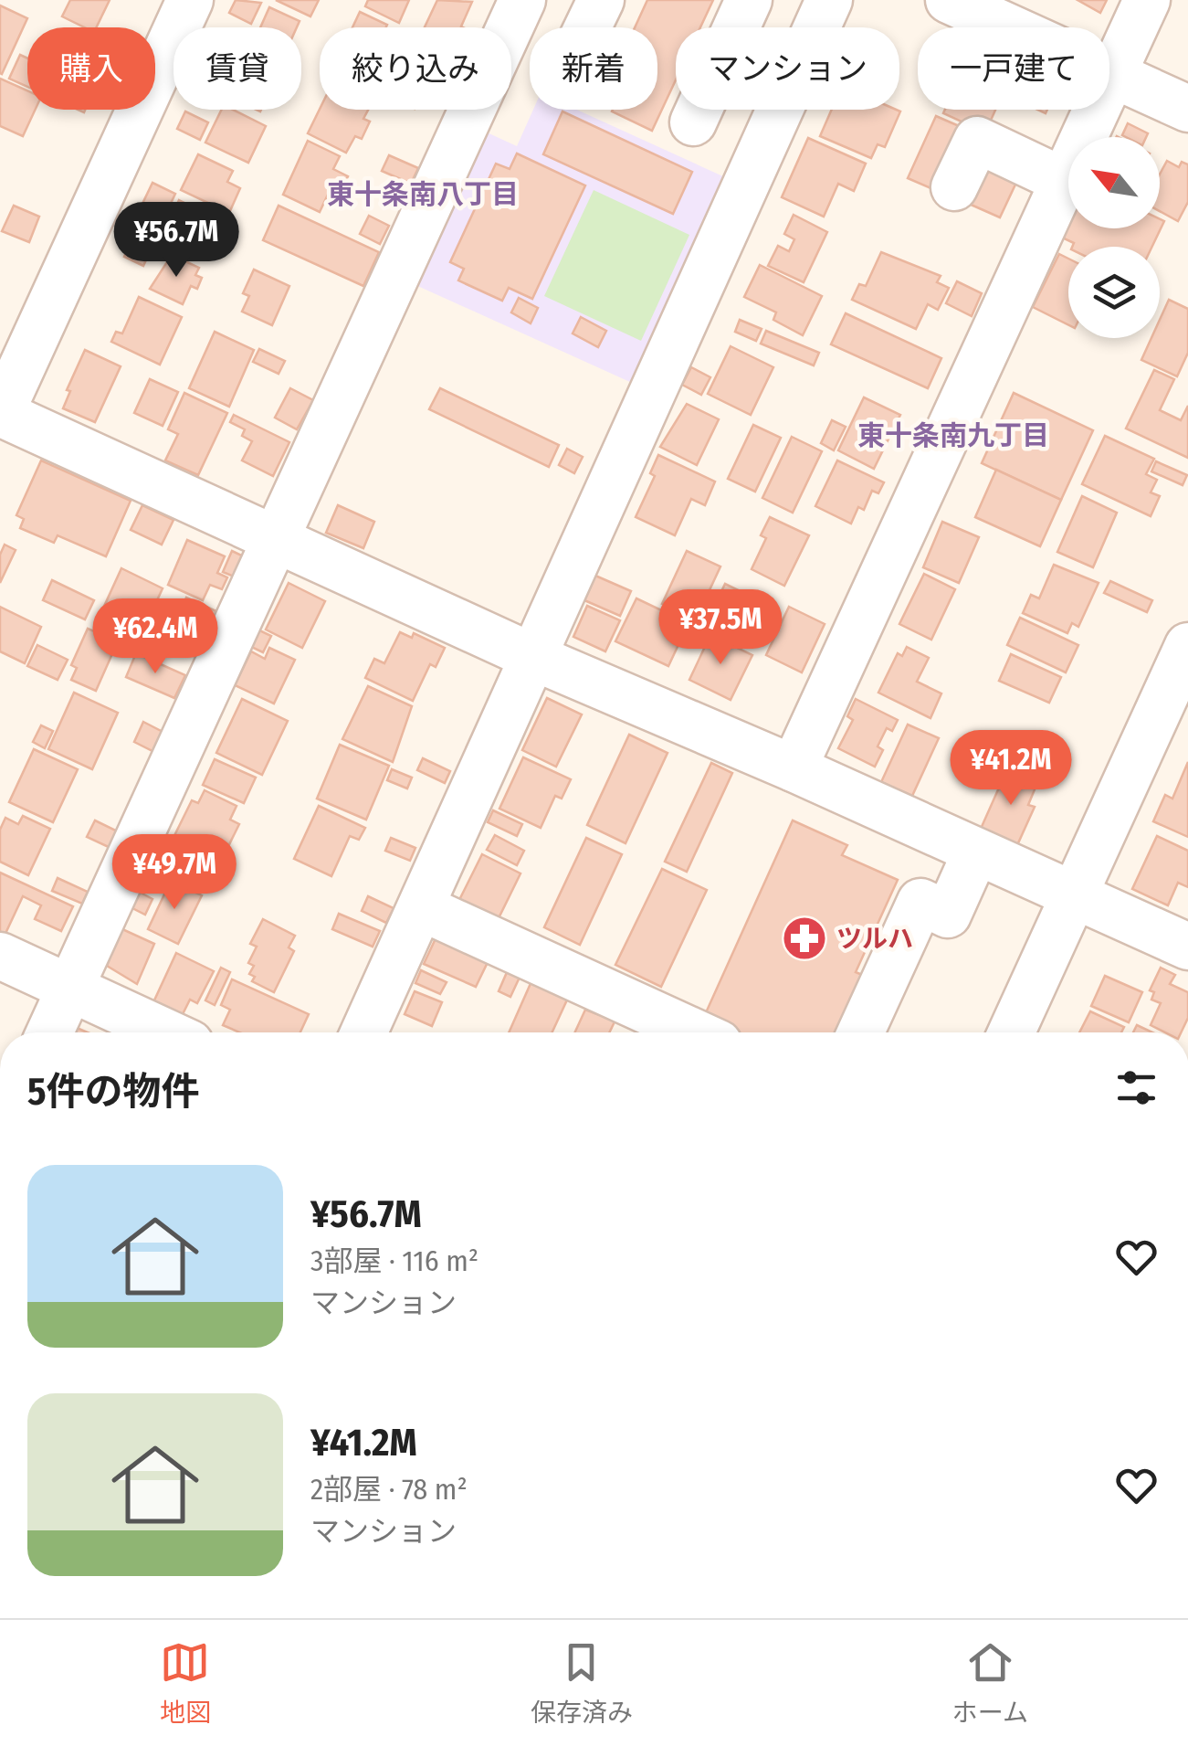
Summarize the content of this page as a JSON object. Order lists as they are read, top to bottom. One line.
{"districts":["東十条南八丁目","東十条南九丁目"],"places":{"pharmacy":["ツルハ"]},"north":"top left","page":{"chip":["購入","賃貸","絞り込み","新着","マンション","一戸建て"],"price":["¥56.7M","¥37.5M","¥62.4M","¥41.2M","¥49.7M"],"heading":"5件の物件","list":[{"name":"¥56.7M","note":"3部屋 · 116 m² · マンション"},{"name":"¥41.2M","note":"2部屋 · 78 m² · マンション"}],"tabs":["地図","保存済み","ホーム"]}}
